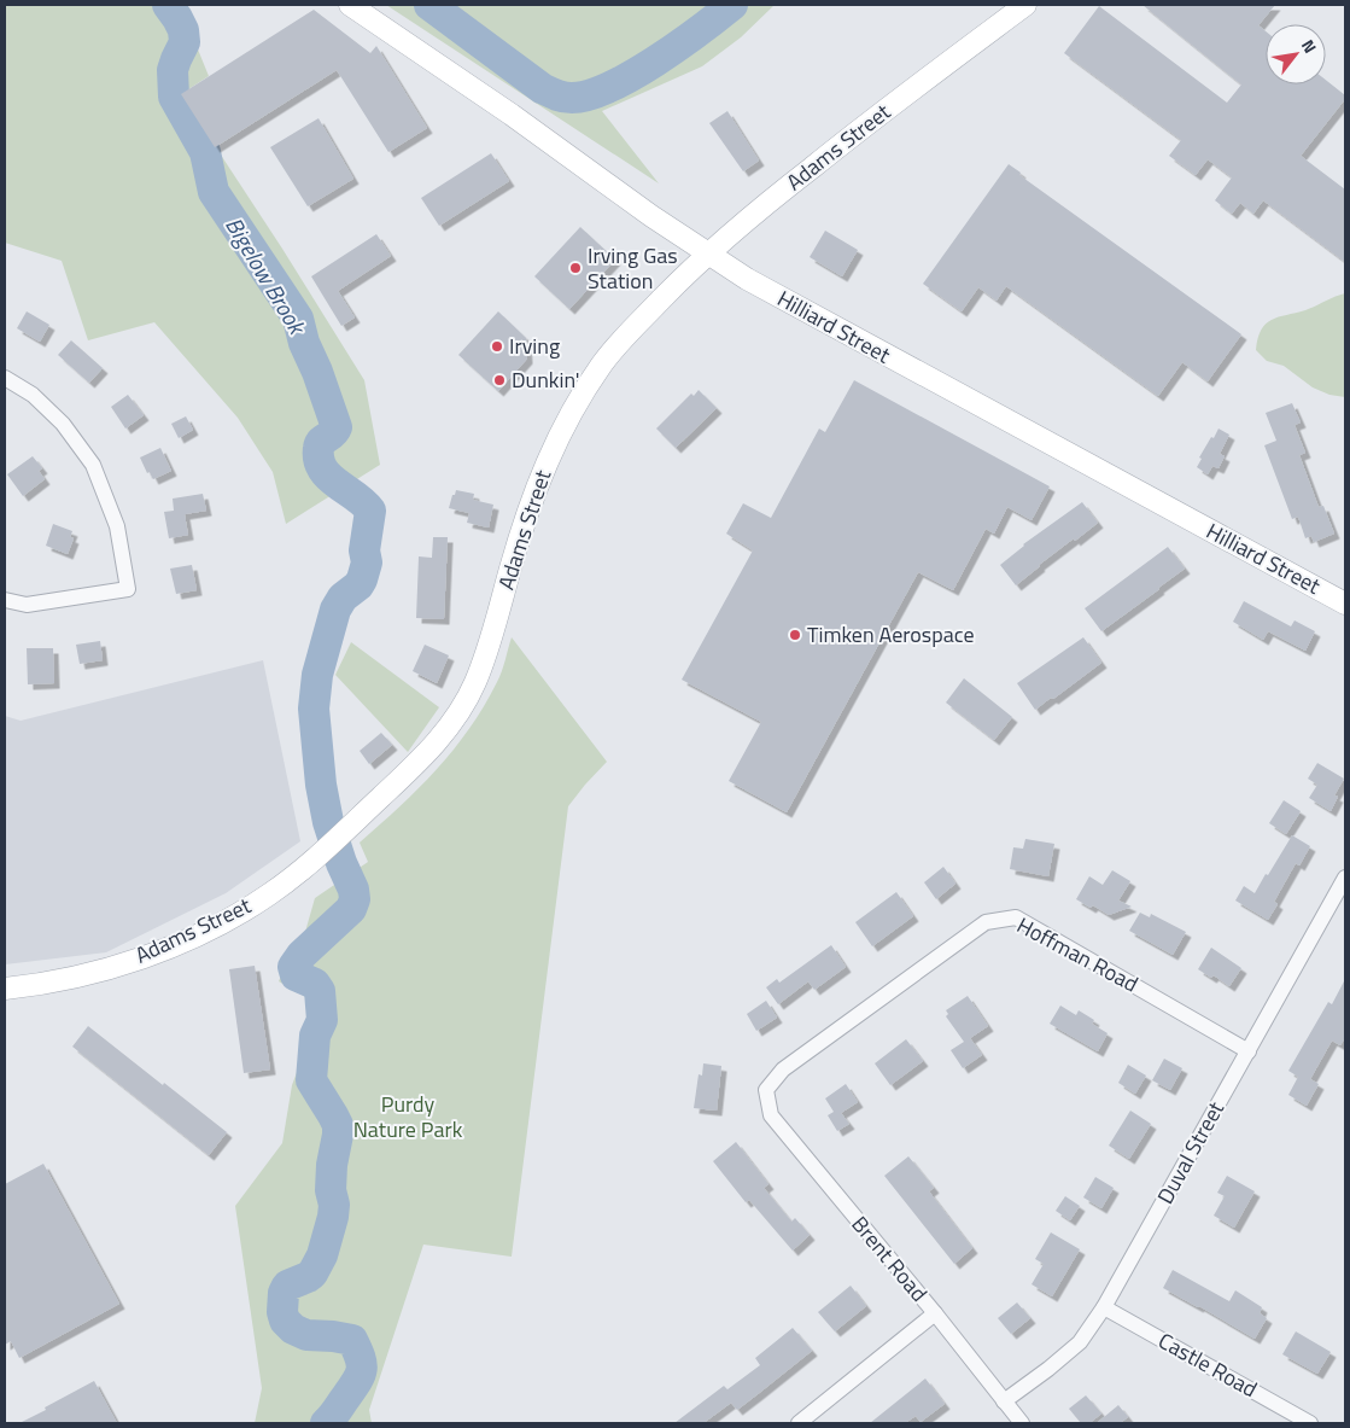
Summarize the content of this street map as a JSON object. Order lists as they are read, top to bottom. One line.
{"streets":{"main road":["Adams Street","Hilliard Street"],"street":["Hoffman Road","Duval Street","Brent Road","Castle Road"]},"crossings":[["Adams Street","Hilliard Street"],["Hoffman Road","Duval Street"],["Hoffman Road","Brent Road"],["Duval Street","Brent Road"],["Duval Street","Castle Road"]],"water":["Bigelow Brook"],"parks":["Purdy Nature Park"],"places":["Irving Gas Station","Irving","Dunkin'","Timken Aerospace"],"north":"top right"}
